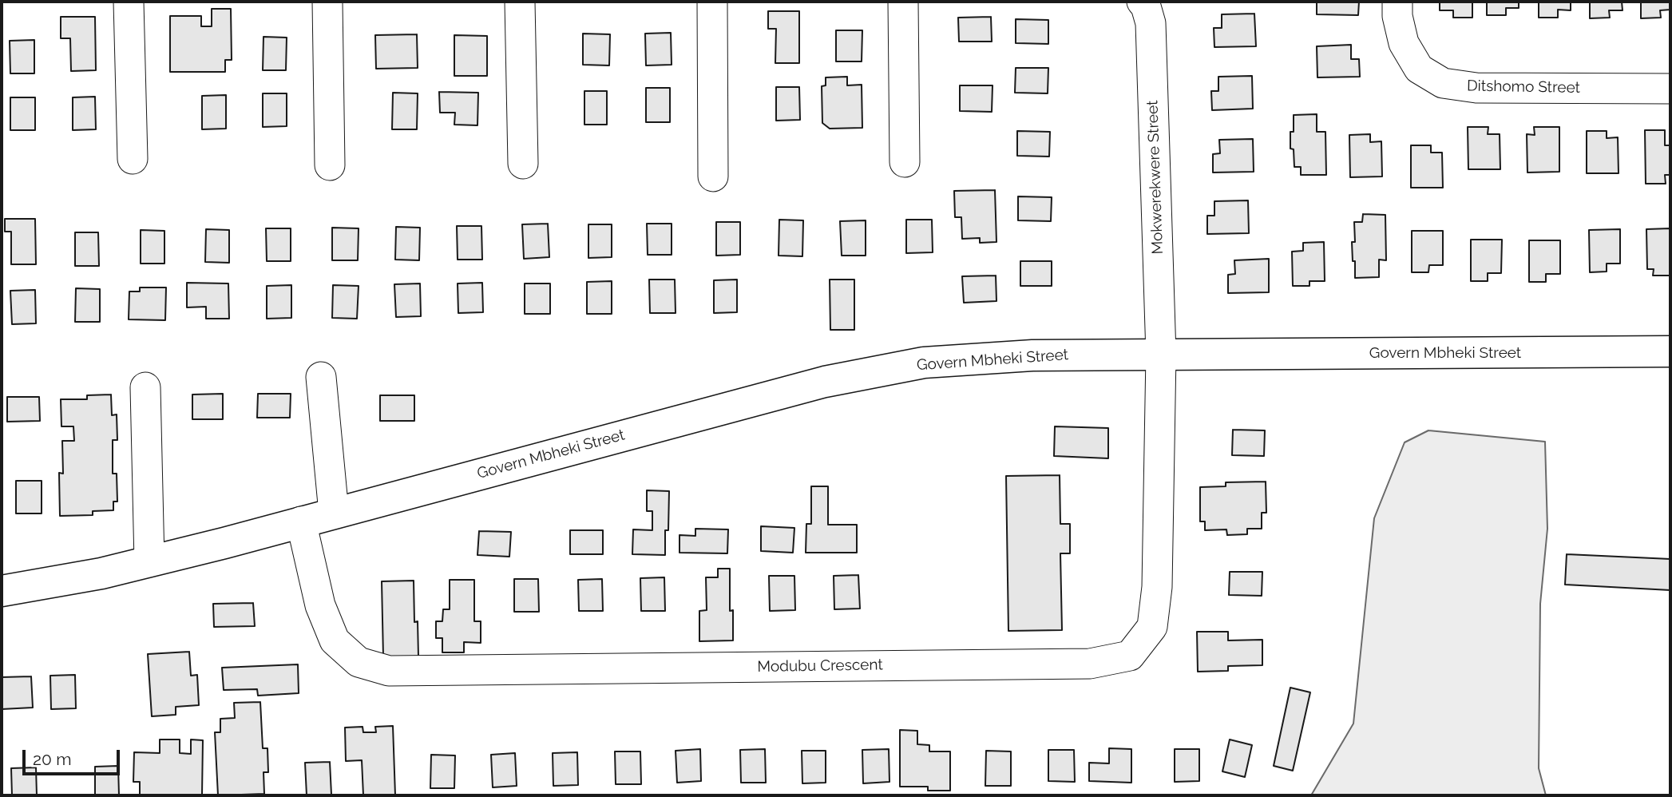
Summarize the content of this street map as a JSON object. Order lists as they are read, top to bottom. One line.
{"streets":{"street":["Ditshomo Street","Mokwerekwere Street","Govern Mbheki Street","Modubu Crescent"]},"crossings":[["Mokwerekwere Street","Govern Mbheki Street"],["Mokwerekwere Street","Modubu Crescent"],["Govern Mbheki Street","Modubu Crescent"]],"scale_bar":"20 m"}
